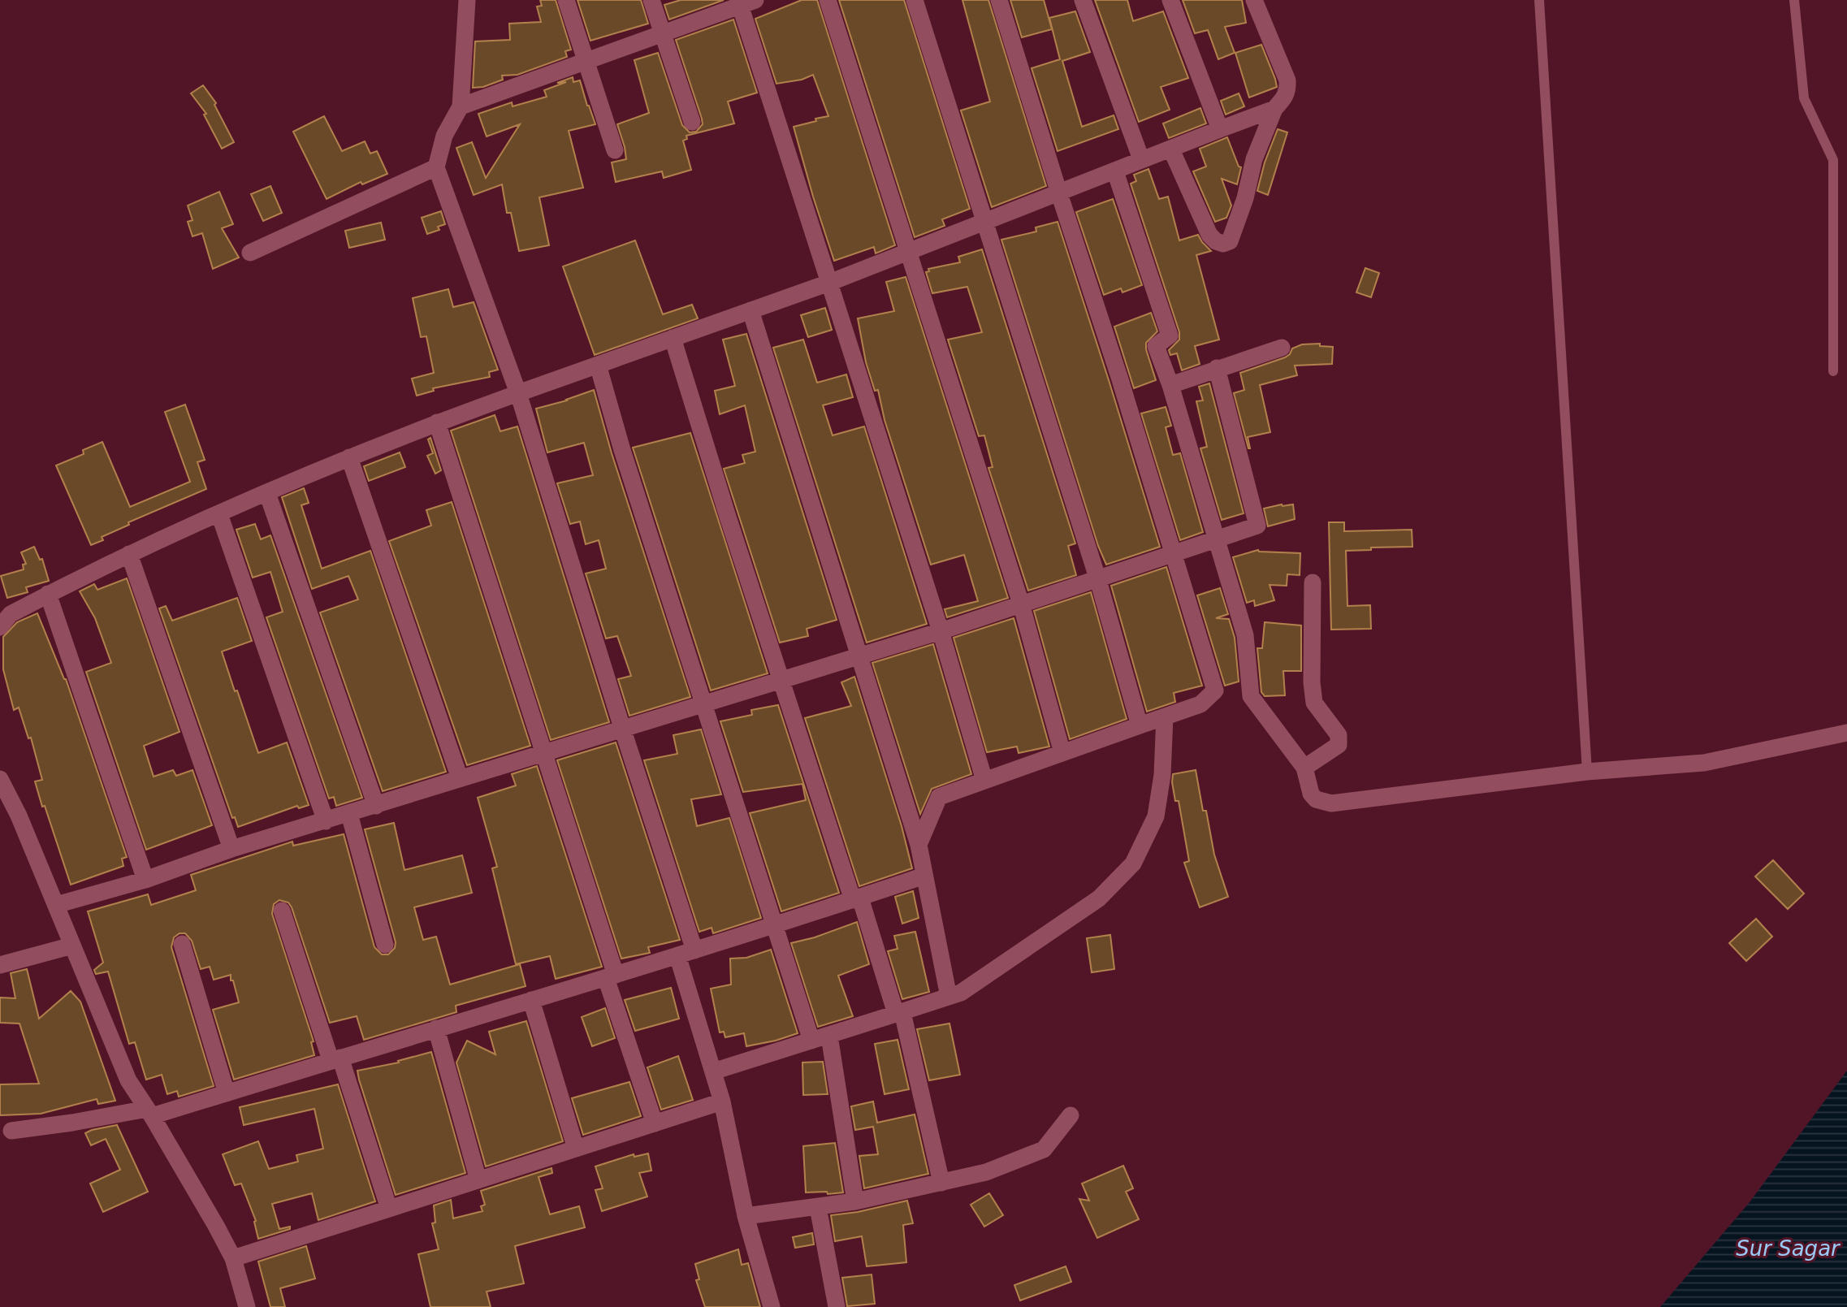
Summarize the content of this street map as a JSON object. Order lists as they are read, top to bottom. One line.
{"water":["Sur Sagar"]}
